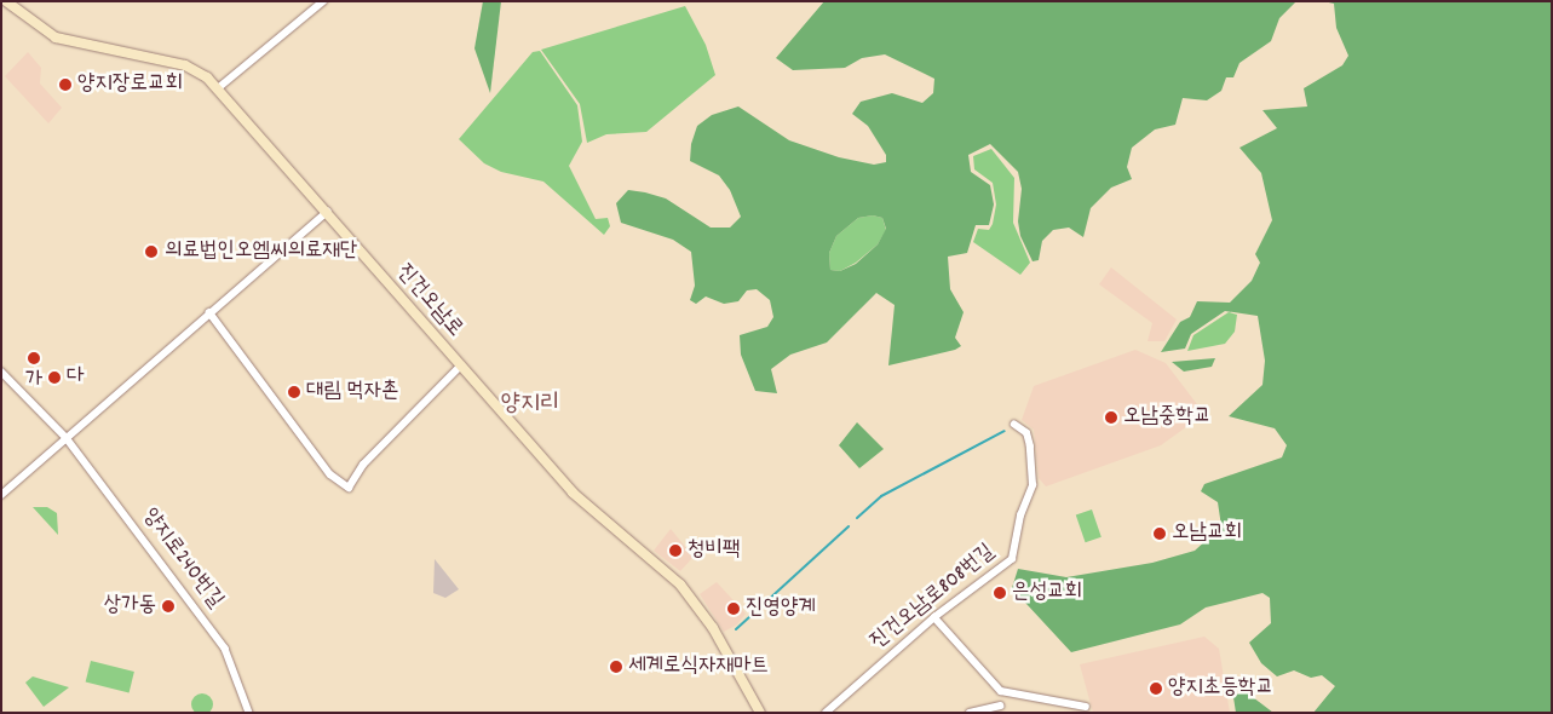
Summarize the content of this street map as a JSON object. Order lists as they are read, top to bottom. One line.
{"streets":{"main road":["진건오남로"],"street":["양지로240번길","진건오남로808번길"]},"districts":["양지리"],"places":["양지장로교회","의료법인오엠씨의료재단","가","다","대림 먹자촌","오남중학교","오남교회","청비팩","은성교회","상가동","진영양계","세계로식자재마트","양지초등학교"]}
